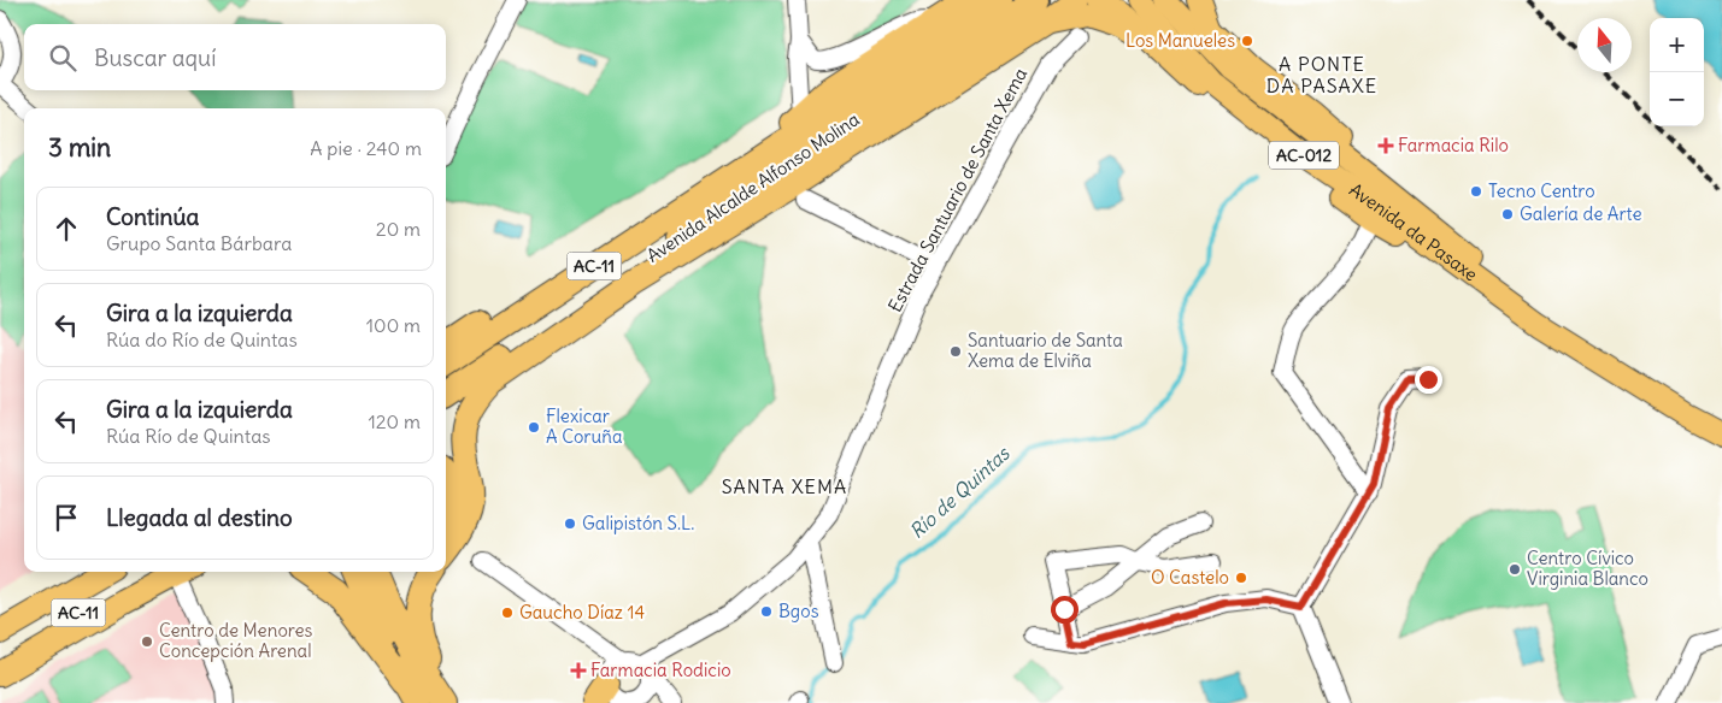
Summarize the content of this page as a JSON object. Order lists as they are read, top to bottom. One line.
{"streets":{"highway":["Avenida Alcalde Alfonso Molina","AC-11"],"main road":["AC-012","Avenida da Pasaxe"],"street":["Estrada Santuario de Santa Xema"]},"districts":["A PONTE DA PASAXE","SANTA XEMA"],"water":["Río de Quintas"],"places":{"other":["Los Manueles","Tecno Centro","Galería de Arte","Santuario de Santa Xema de Elviña","Flexicar A Coruña","Galipistón S.L.","Centro Cívico Virginia Blanco","O Castelo","Bgos","Gaucho Díaz 14","Centro de Menores Concepción Arenal"],"health":["Farmacia Rilo","Farmacia Rodicio"]},"north":"top","page":{"map_buttons":["+","−"],"search":"Buscar aquí","heading":["3 min","A pie · 240 m"],"list":[["Continúa","Grupo Santa Bárbara","20 m"],["Gira a la izquierda","Rúa do Río de Quintas","100 m"],["Gira a la izquierda","Rúa Río de Quintas","120 m"],"Llegada al destino"]}}
